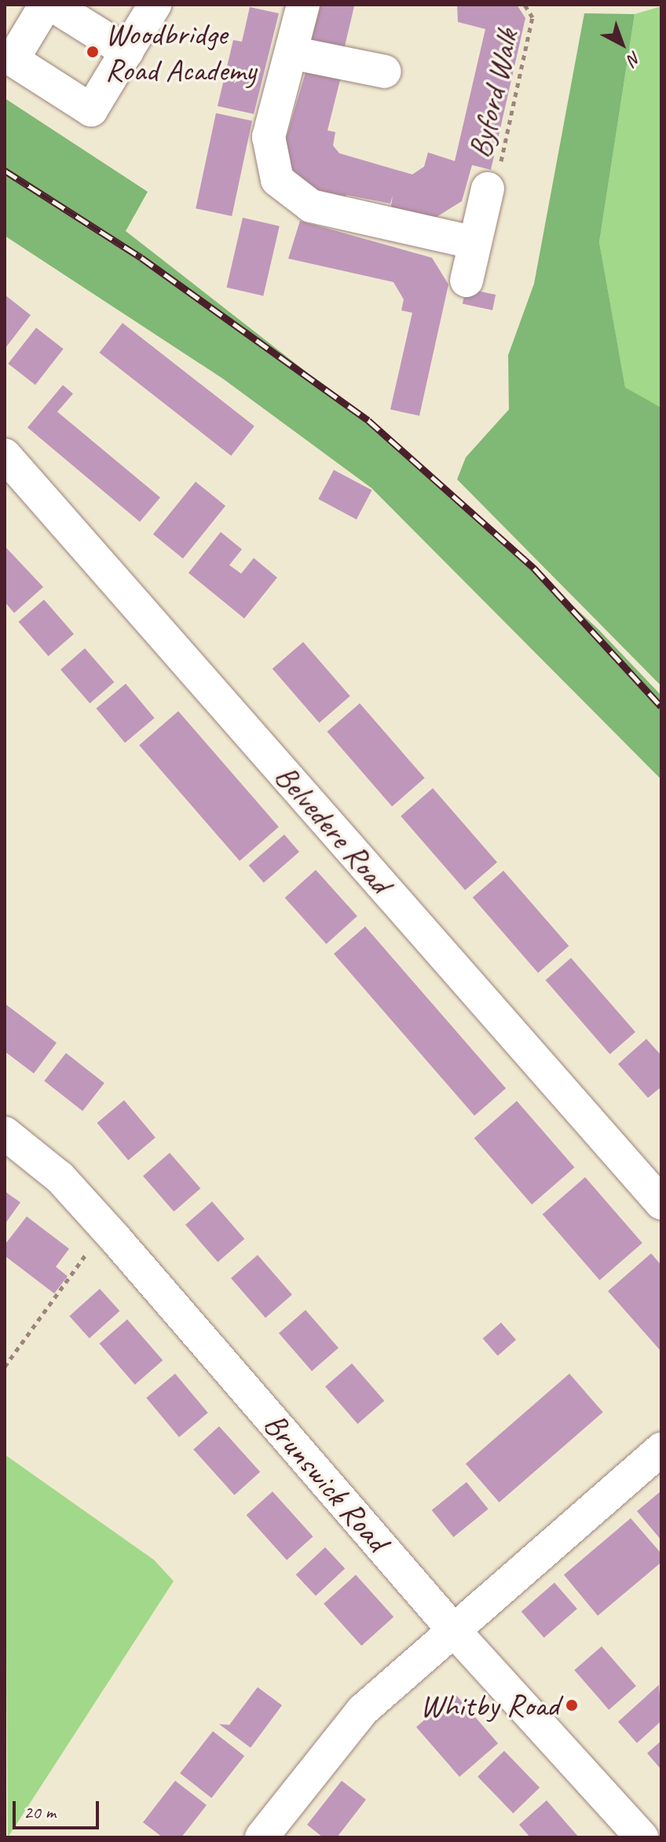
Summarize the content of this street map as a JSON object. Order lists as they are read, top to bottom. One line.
{"streets":{"street":["Belvedere Road","Brunswick Road"],"path":["Byford Walk"]},"places":["Woodbridge Road Academy","Whitby Road"],"scale_bar":"20 m","north":"bottom right"}
